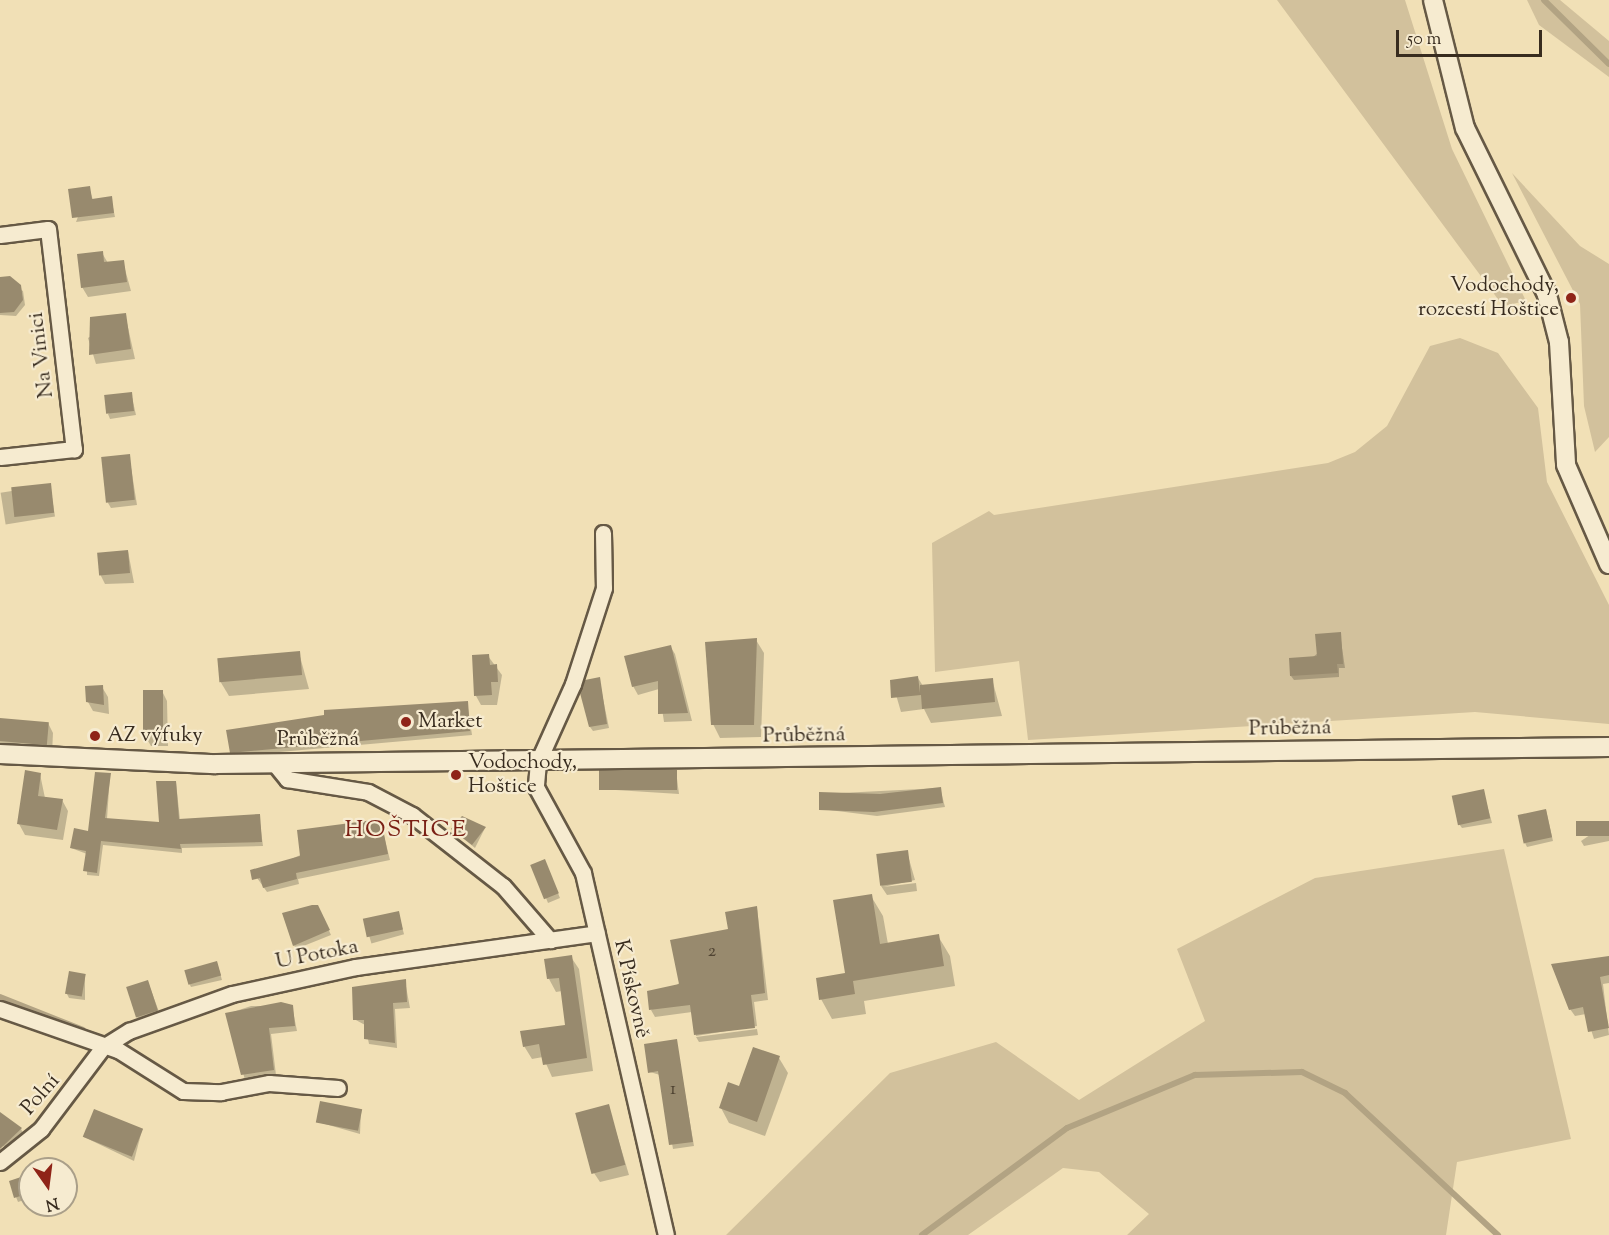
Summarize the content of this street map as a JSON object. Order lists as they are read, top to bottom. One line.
{"streets":{"street":["Na Vinici","Průběžná","U Potoka","K Pískovně","Polní"]},"crossings":[["Průběžná","K Pískovně"],["U Potoka","K Pískovně"],["U Potoka","Polní"]],"districts":["HOŠTICE"],"places":["Vodochody, rozcestí Hoštice","Market","AZ výfuky","Vodochody, Hoštice"],"house_numbers":["2","1"],"scale_bar":"50 m","north":"bottom"}
